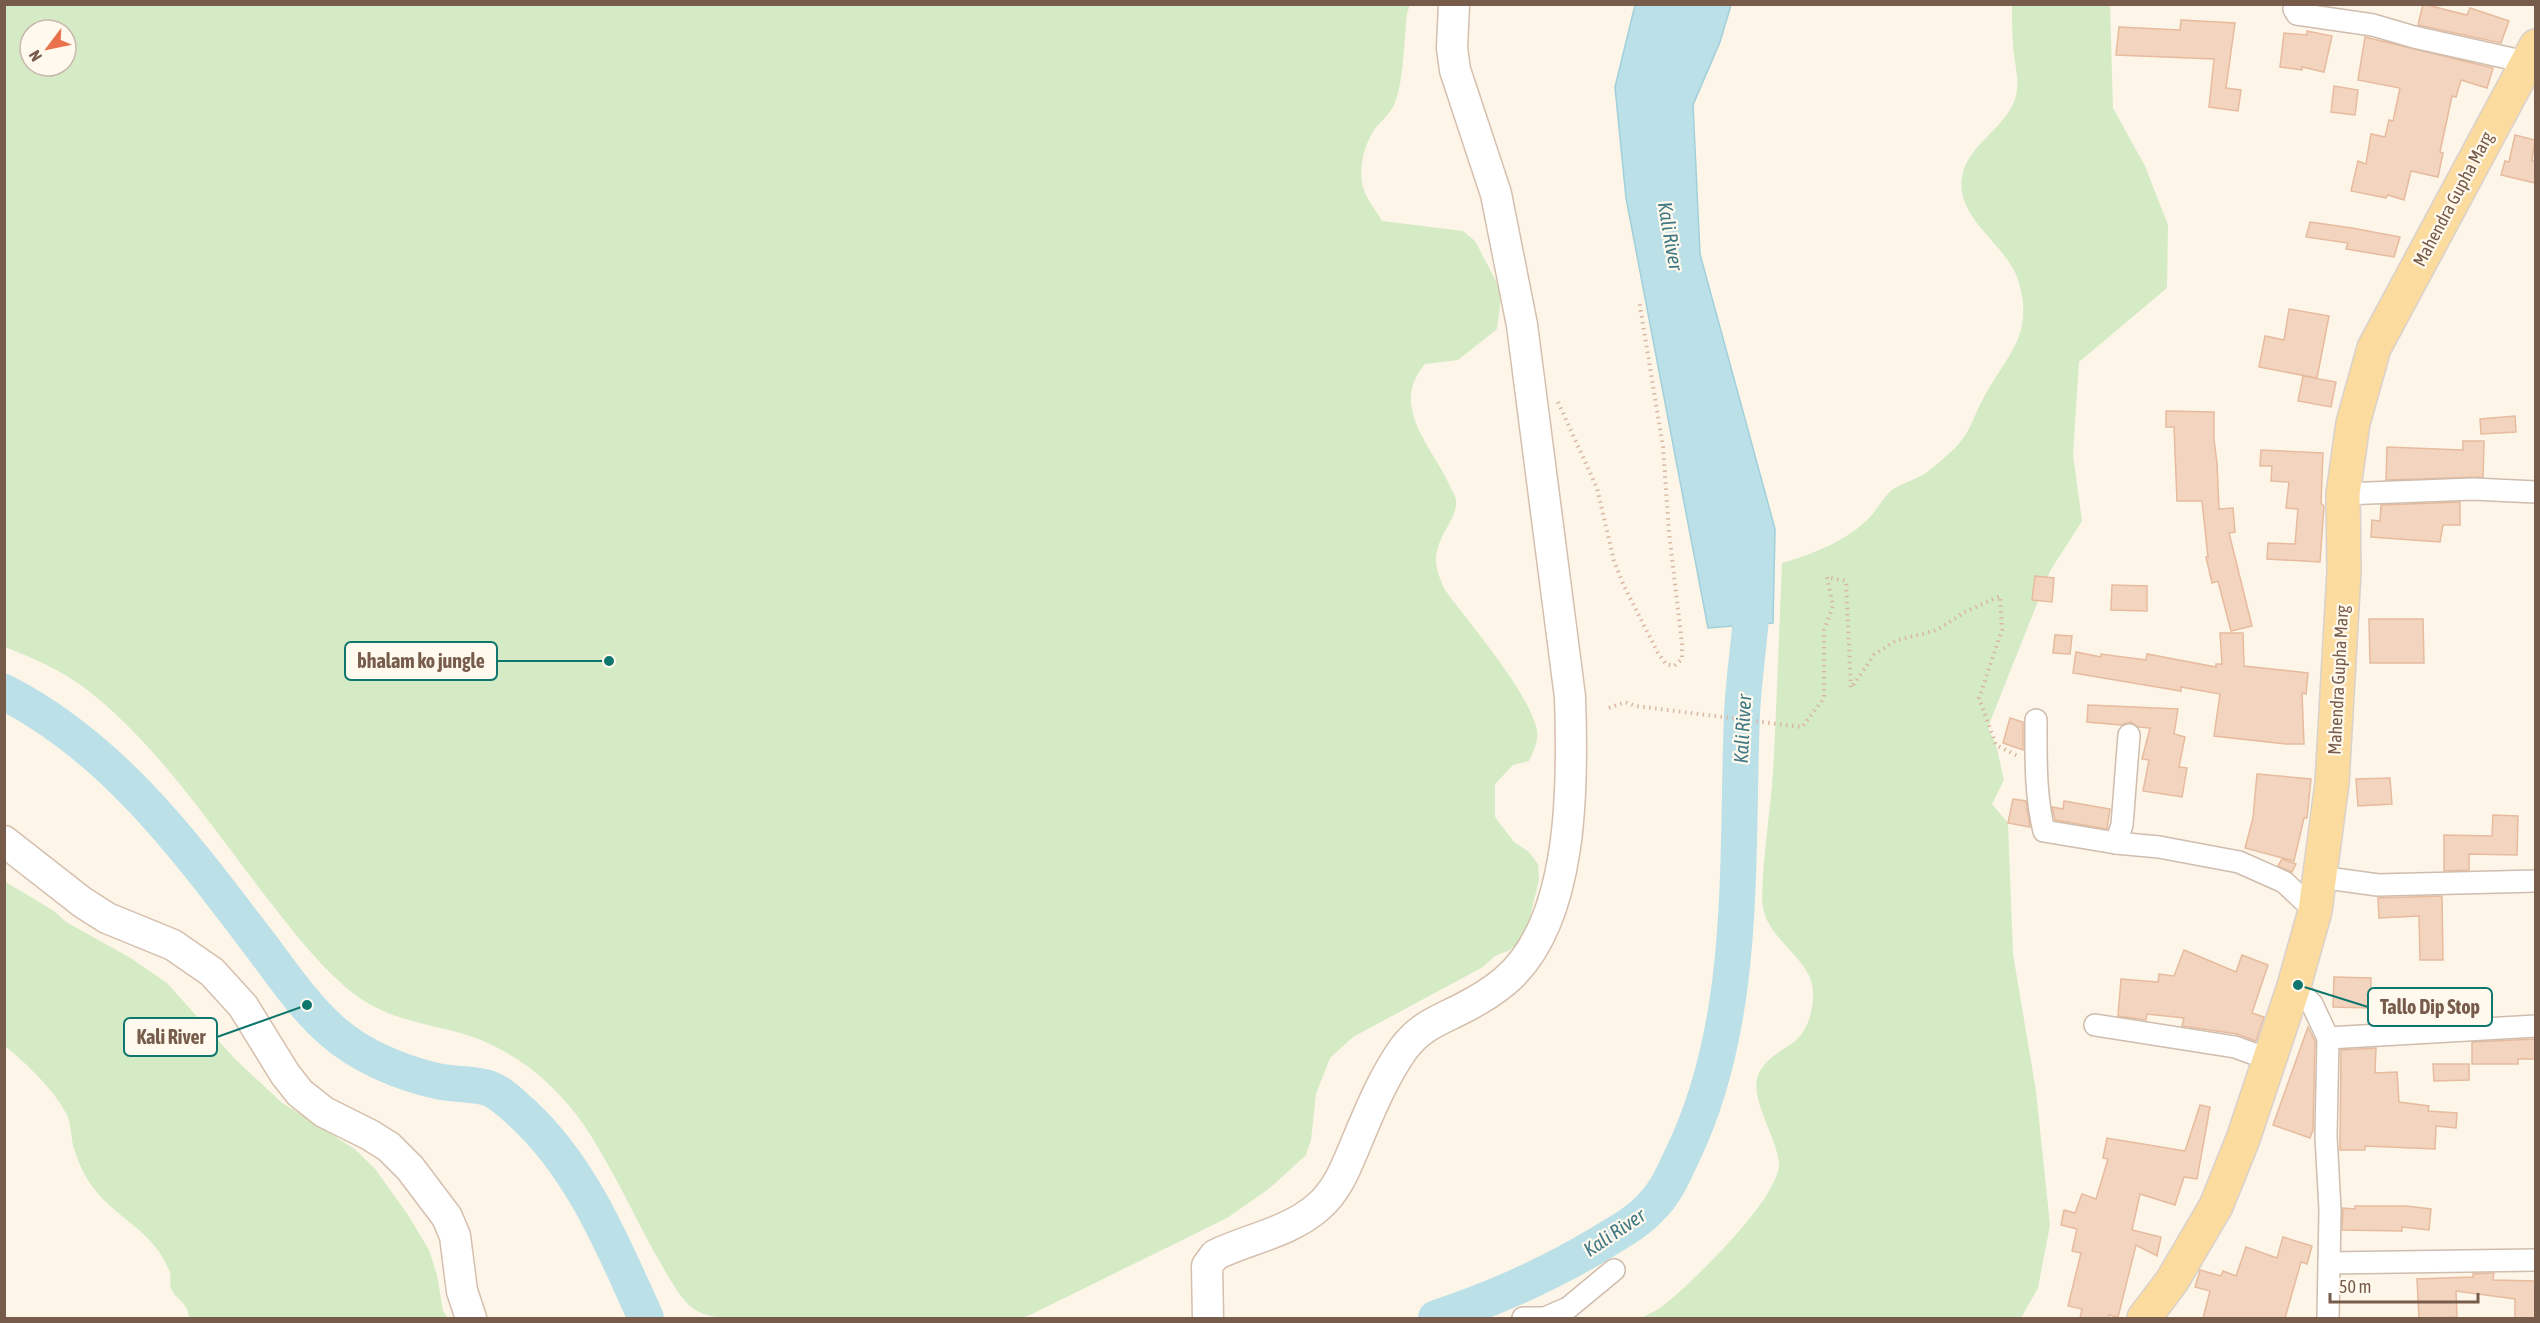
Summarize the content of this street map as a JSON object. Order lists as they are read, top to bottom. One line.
{"streets":{"main road":["Mahendra Gupha Marg"]},"water":["Kali River"],"places":["bhalam ko jungle","Tallo Dip Stop","Kali River"],"scale_bar":"50 m","north":"bottom left"}
